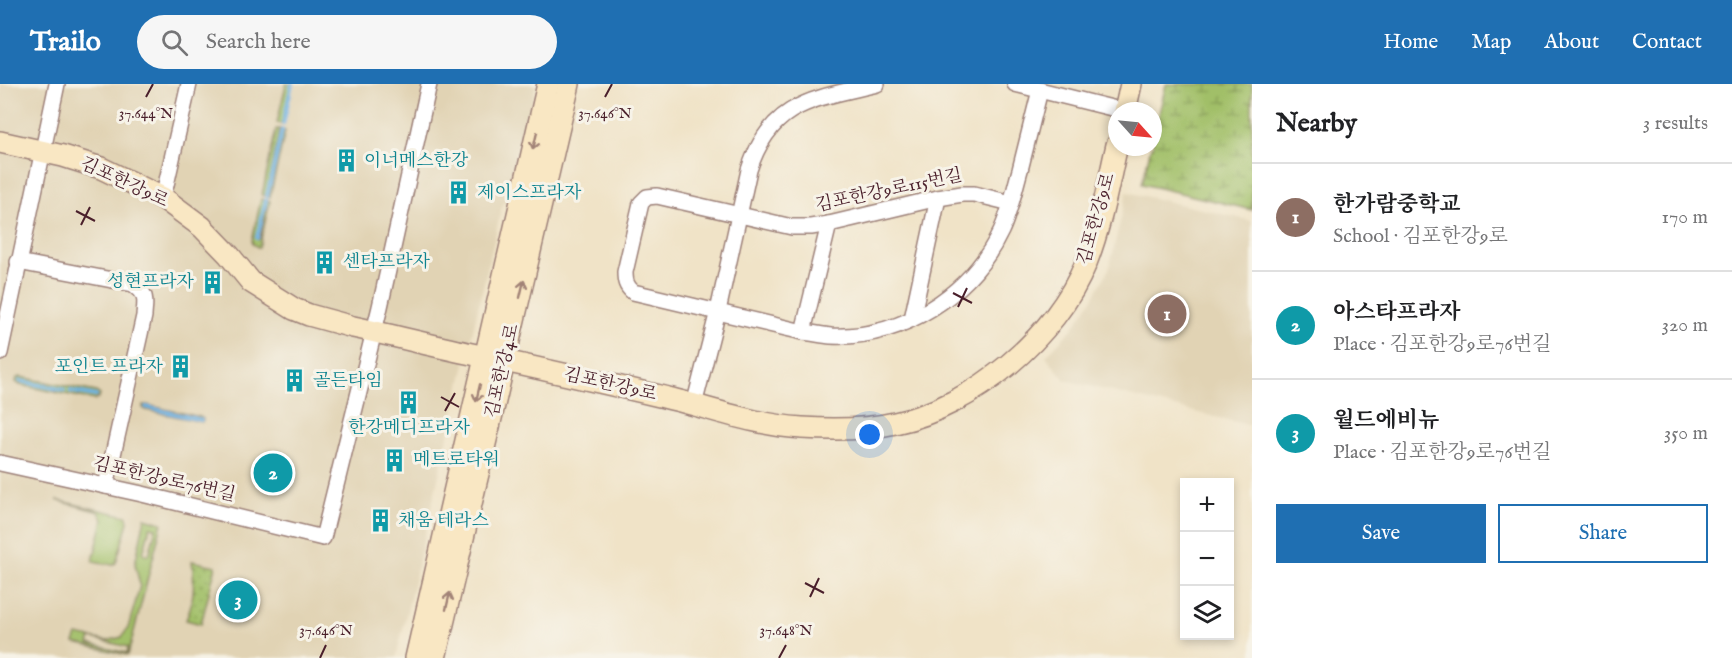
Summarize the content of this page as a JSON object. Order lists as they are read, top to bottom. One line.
{"streets":{"street":["김포한강9로","김포한강9로115번길","김포한강4로","김포한강9로76번길"]},"crossings":[["김포한강9로","김포한강4로"],["김포한강9로","김포한강9로76번길"]],"places":{"building":["이너메스한강","제이스프라자","센타프라자","성현프라자","포인트 프라자","골든타임","한강메디프라자","메트로타워","채움 테라스"]},"north":"bottom right","page":{"header":"Trailo","search":"Search here","nav":["Home","Map","About","Contact"],"heading":["Nearby","3 results"],"list":[{"mark":"1","name":"한가람중학교","note":"School · 김포한강9로","value":"170 m"},{"mark":"2","name":"아스타프라자","note":"Place · 김포한강9로76번길","value":"320 m"},{"mark":"3","name":"월드에비뉴","note":"Place · 김포한강9로76번길","value":"350 m"}],"pins":["1","2","3"],"map_buttons":["+","−"],"buttons":["Save","Share"]},"coordinates":["37.644°N","37.646°N","37.648°N"]}
